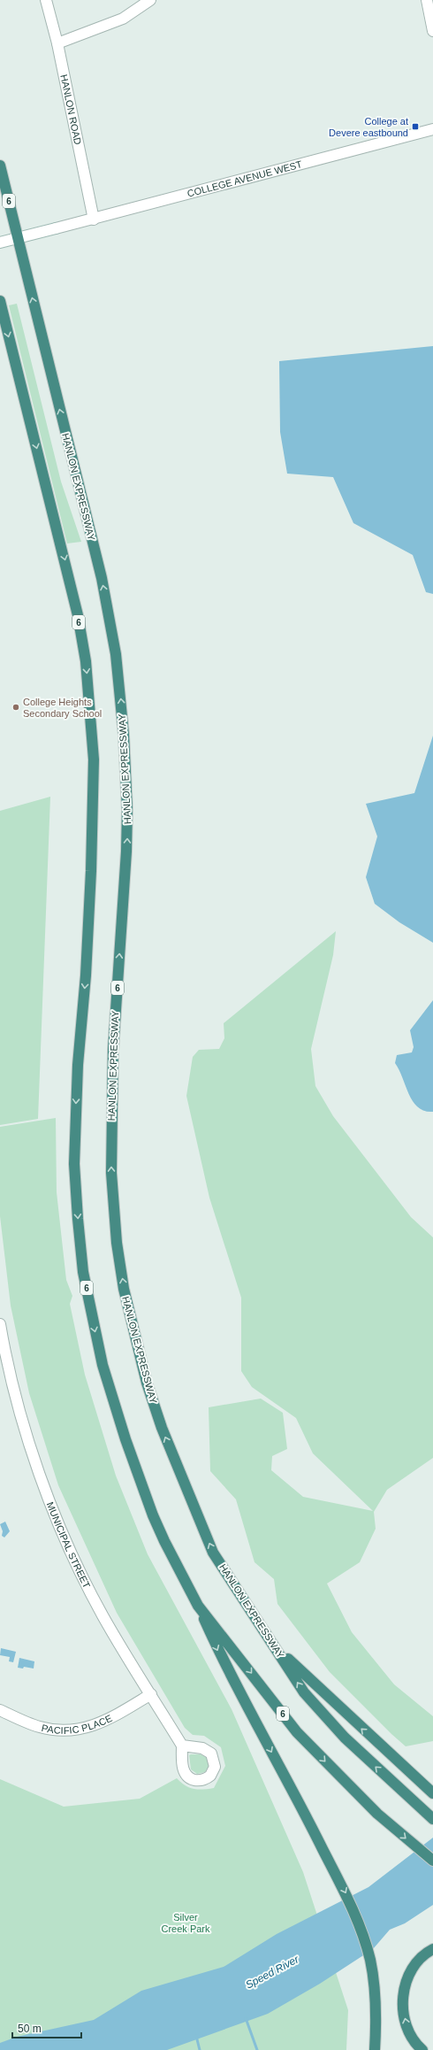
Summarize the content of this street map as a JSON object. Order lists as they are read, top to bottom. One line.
{"streets":{"highway":["6","HANLON EXPRESSWAY"],"street":["HANLON ROAD","COLLEGE AVENUE WEST","MUNICIPAL STREET","PACIFIC PLACE"]},"crossings":[["HANLON ROAD","COLLEGE AVENUE WEST"],["COLLEGE AVENUE WEST","HANLON EXPRESSWAY"],["MUNICIPAL STREET","PACIFIC PLACE"]],"water":["Speed River"],"parks":["Silver Creek Park"],"places":{"transit":["College at Devere eastbound"],"other":["College Heights Secondary School"]},"scale_bar":"50 m"}
